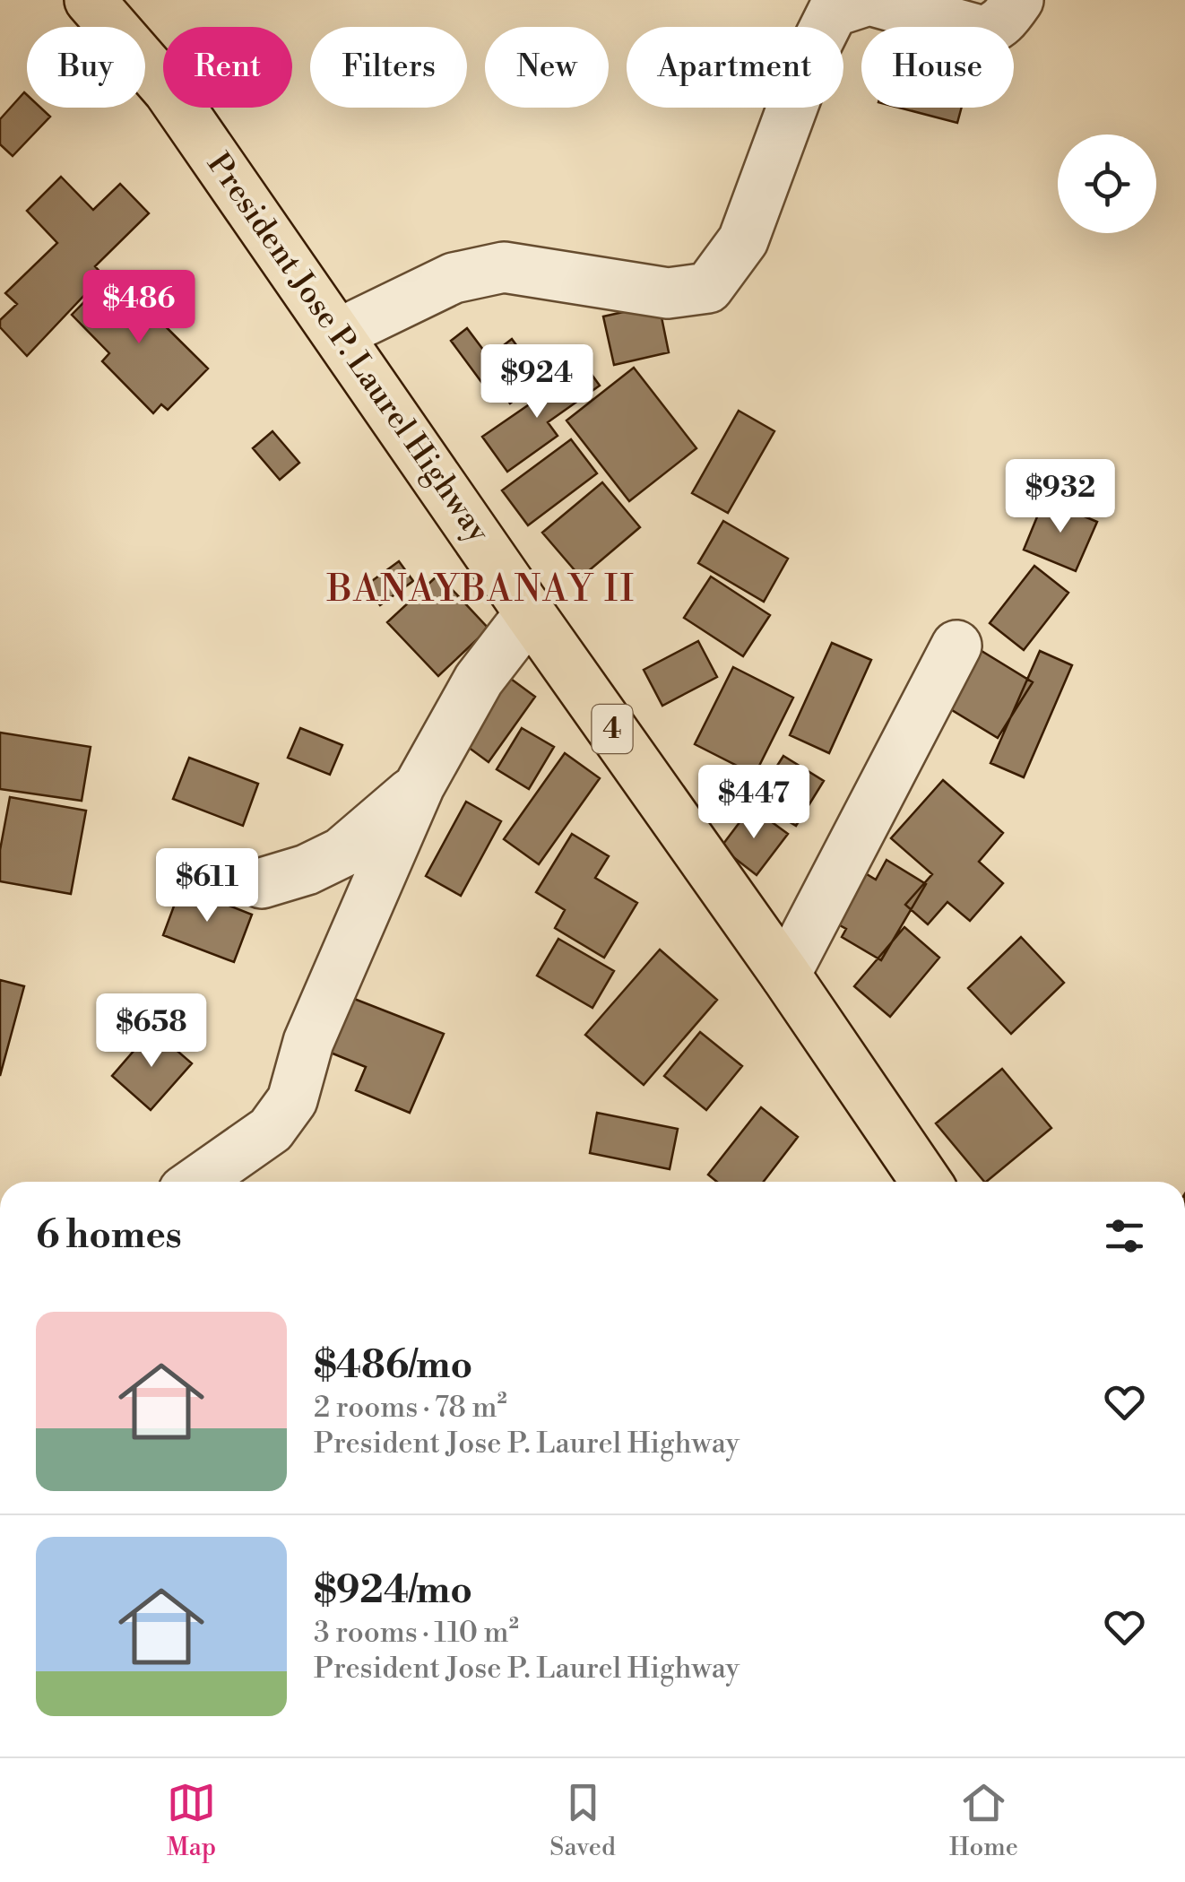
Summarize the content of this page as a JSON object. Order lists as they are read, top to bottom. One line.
{"streets":{"highway":["President Jose P. Laurel Highway","4"]},"districts":["BANAYBANAY II"],"page":{"chip":["Buy","Rent","Filters","New","Apartment","House"],"price":["$486","$924","$932","$447","$611","$658"],"heading":"6 homes","list":[{"name":"$486/mo","note":"2 rooms · 78 m² · President Jose P. Laurel Highway"},{"name":"$924/mo","note":"3 rooms · 110 m² · President Jose P. Laurel Highway"}],"tabs":["Map","Saved","Home"]}}
